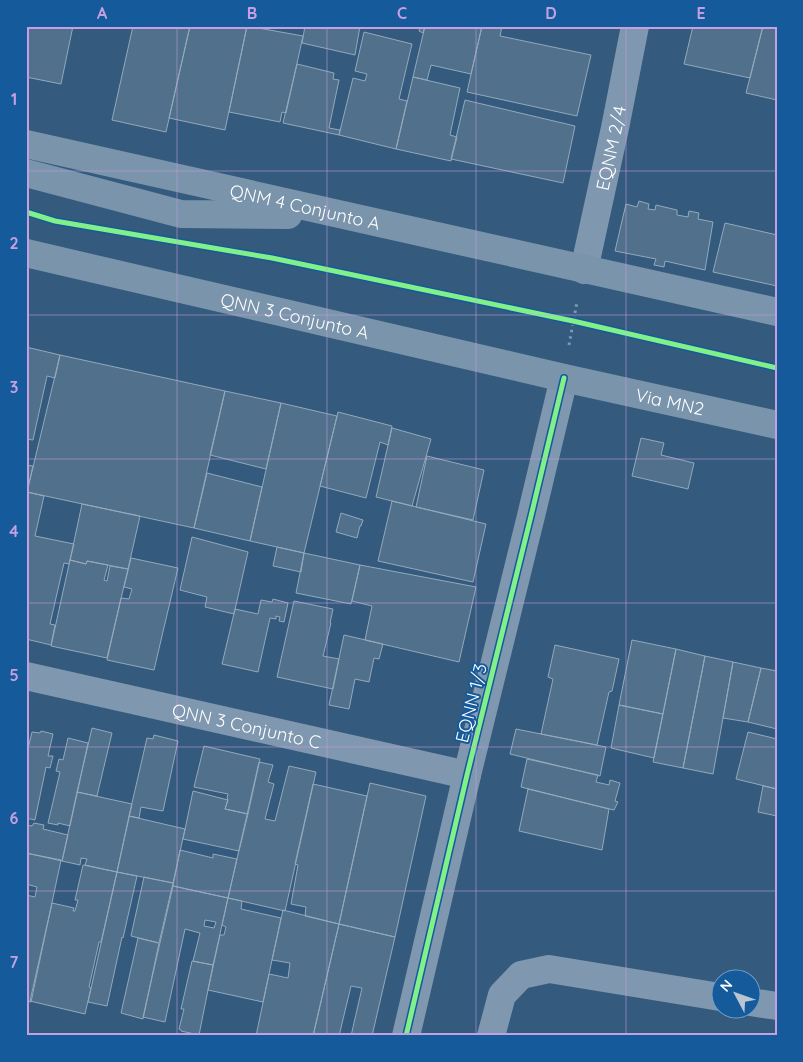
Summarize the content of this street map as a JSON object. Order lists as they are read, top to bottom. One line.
{"streets":{"main road":["QNM 4 Conjunto A","QNN 3 Conjunto A","Via MN2"],"street":["EQNM 2/4","EQNN 1/3","QNN 3 Conjunto C"]},"crossings":[["EQNM 2/4","QNM 4 Conjunto A"],["QNN 3 Conjunto A","Via MN2"],["QNN 3 Conjunto A","EQNN 1/3"],["Via MN2","EQNN 1/3"],["EQNN 1/3","QNN 3 Conjunto C"]],"north":"top left","grid":{"columns":["A","B","C","D","E"],"rows":["1","2","3","4","5","6","7"]}}
